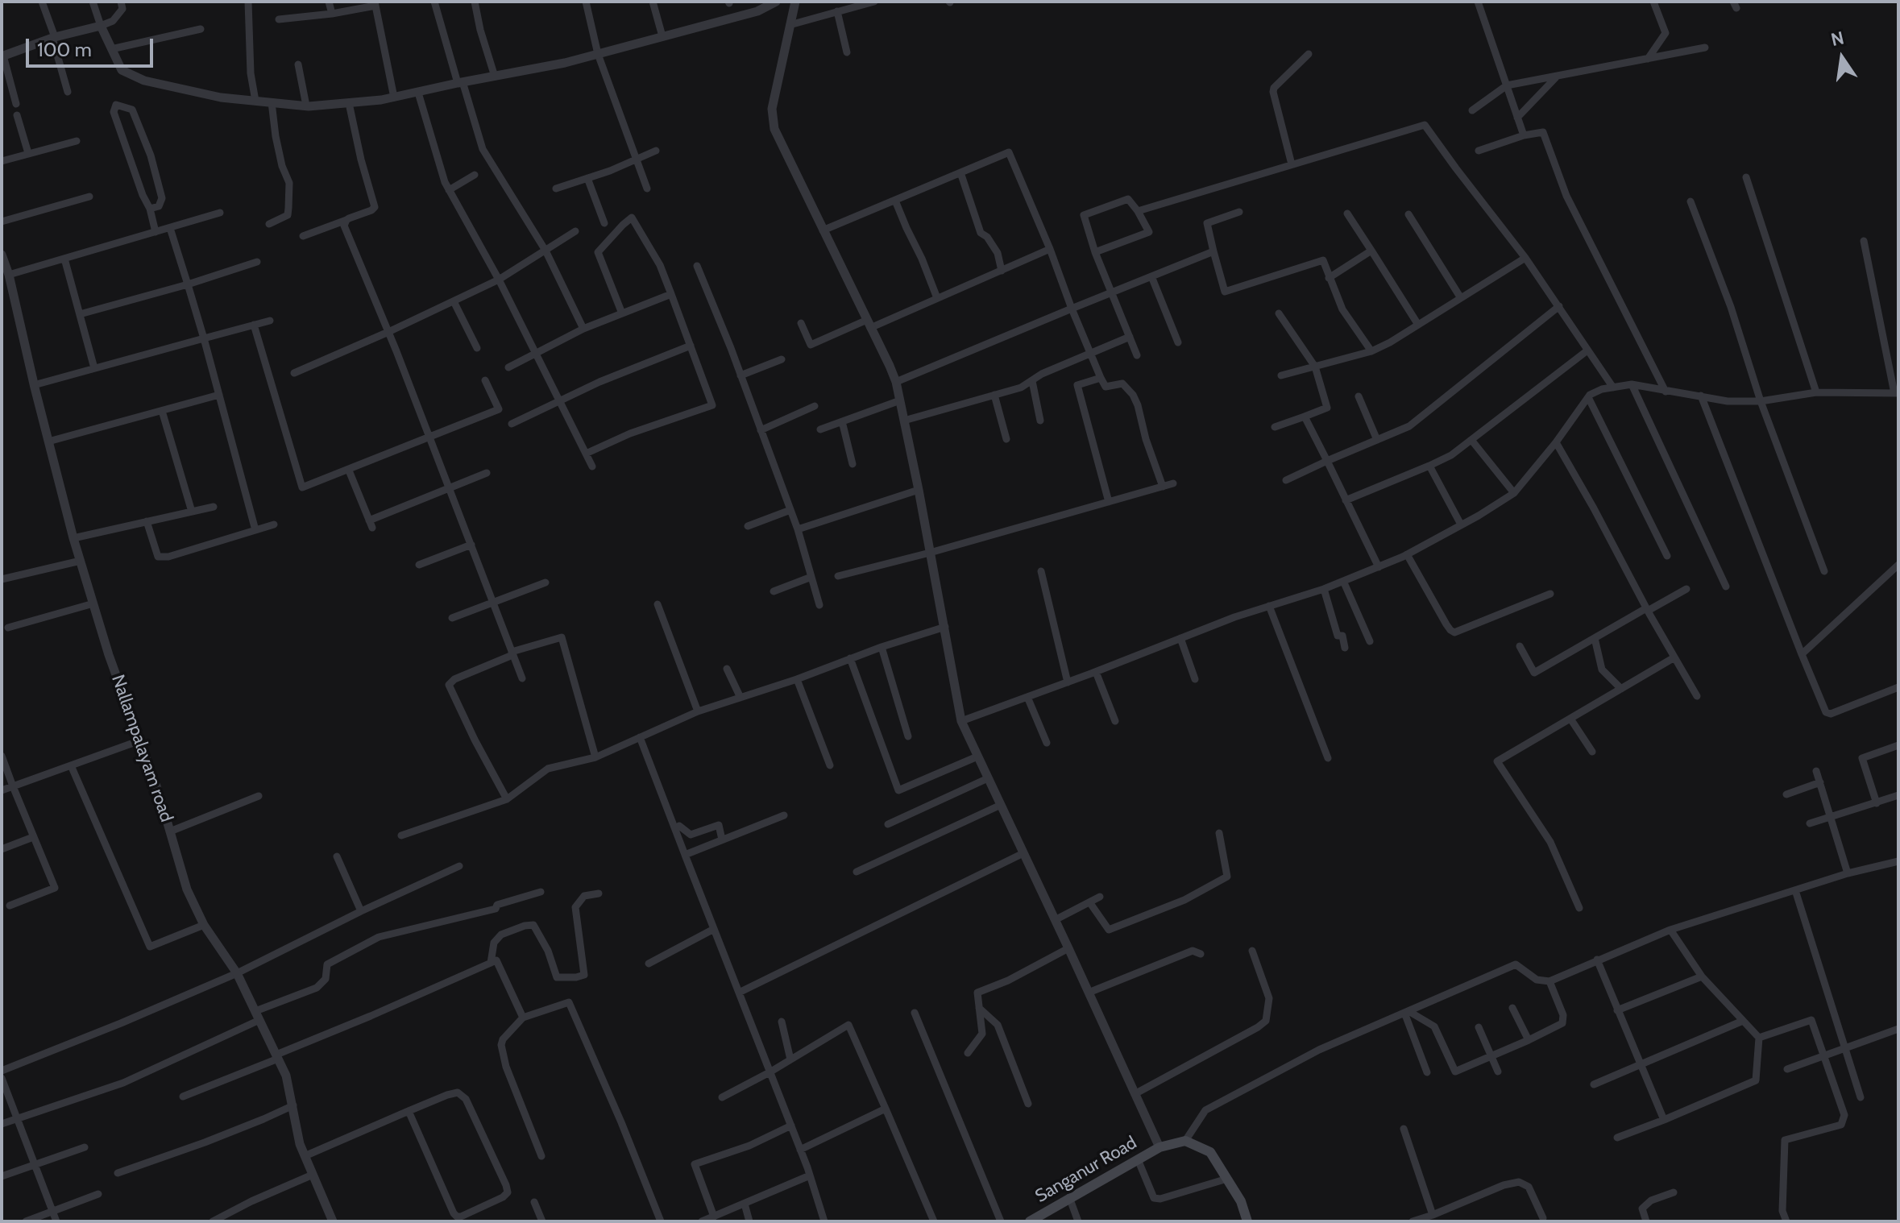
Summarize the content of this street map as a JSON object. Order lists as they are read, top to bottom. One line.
{"streets":{"main road":["Sanganur Road"],"street":["Nallampalayam road"]},"scale_bar":"100 m","north":"top"}
